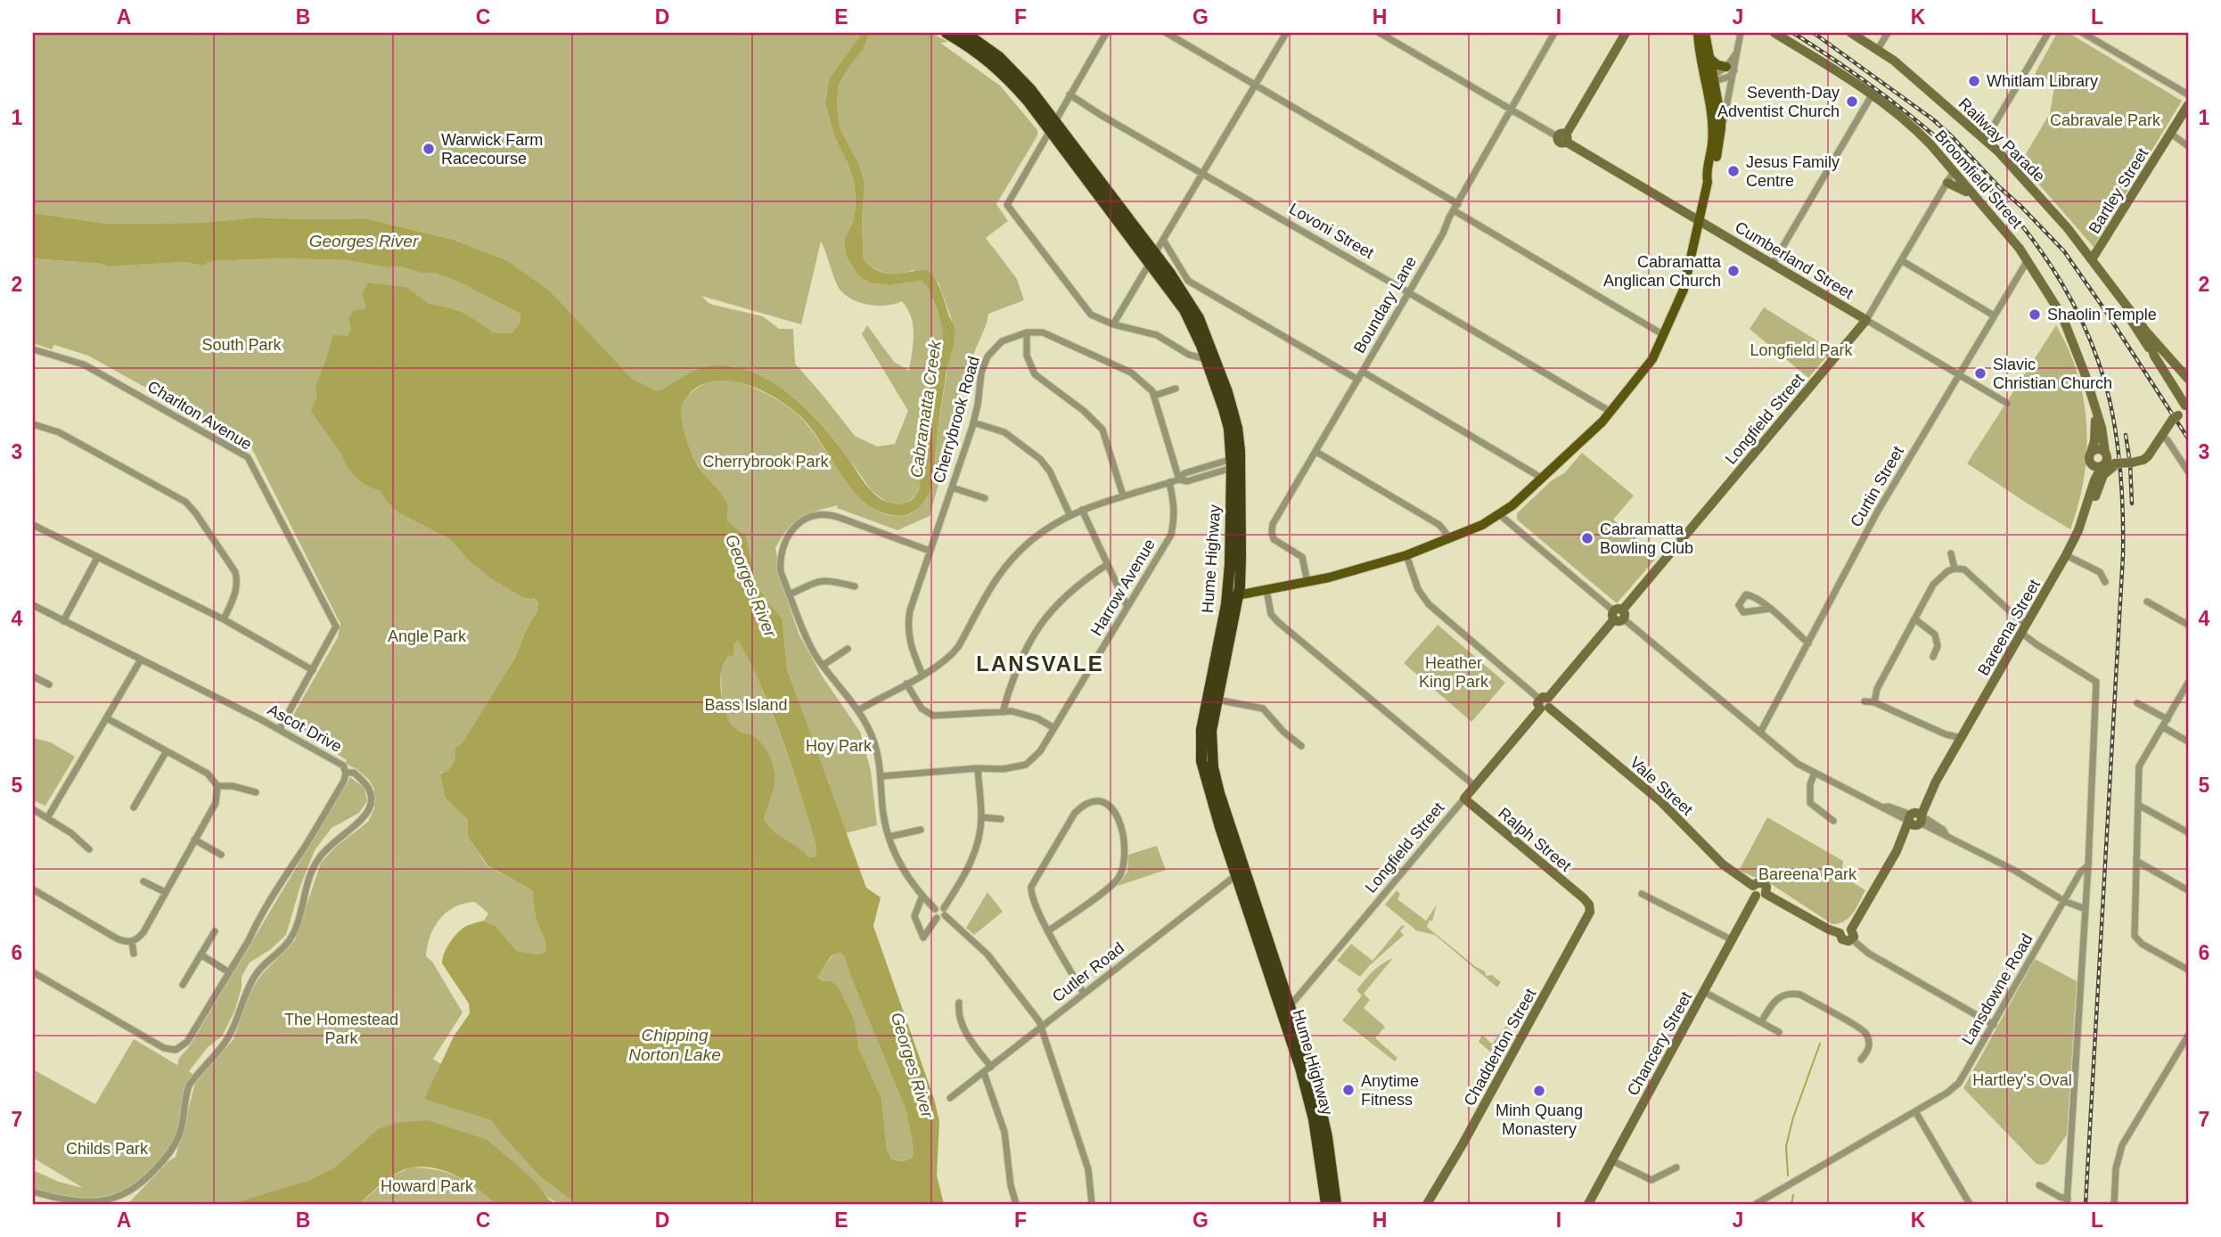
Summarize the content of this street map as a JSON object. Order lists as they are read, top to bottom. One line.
{"streets":{"highway":["Hume Highway"],"street":["Railway Parade","Broomfield Street","Bartley Street","Lovoni Street","Cumberland Street","Boundary Lane","Charlton Avenue","Longfield Street","Cherrybrook Road","Curtin Street","Harrow Avenue","Bareena Street","Ascot Drive","Vale Street","Ralph Street","Cutler Road","Lansdowne Road","Chancery Street","Chadderton Street"]},"crossings":[["Railway Parade","Bartley Street"],["Broomfield Street","Longfield Street"],["Broomfield Street","Curtin Street"],["Broomfield Street","Bareena Street"],["Lovoni Street","Boundary Lane"],["Cumberland Street","Boundary Lane"],["Cumberland Street","Longfield Street"],["Cumberland Street","Curtin Street"],["Longfield Street","Hume Highway"],["Longfield Street","Vale Street"],["Longfield Street","Ralph Street"],["Hume Highway","Cutler Road"],["Bareena Street","Vale Street"],["Vale Street","Chancery Street"],["Ralph Street","Chadderton Street"]],"districts":["LANSVALE"],"water":["Georges River","Cabramatta Creek","Chipping Norton Lake"],"parks":["Cabravale Park","South Park","Longfield Park","Cherrybrook Park","Angle Park","Heather King Park","Bass Island","Hoy Park","Bareena Park","The Homestead Park","Hartley's Oval","Childs Park","Howard Park"],"places":["Whitlam Library","Seventh-Day Adventist Church","Warwick Farm Racecourse","Jesus Family Centre","Cabramatta Anglican Church","Shaolin Temple","Slavic Christian Church","Cabramatta Bowling Club","Anytime Fitness","Minh Quang Monastery"],"grid":{"columns":["A","B","C","D","E","F","G","H","I","J","K","L"],"rows":["1","2","3","4","5","6","7"]}}
